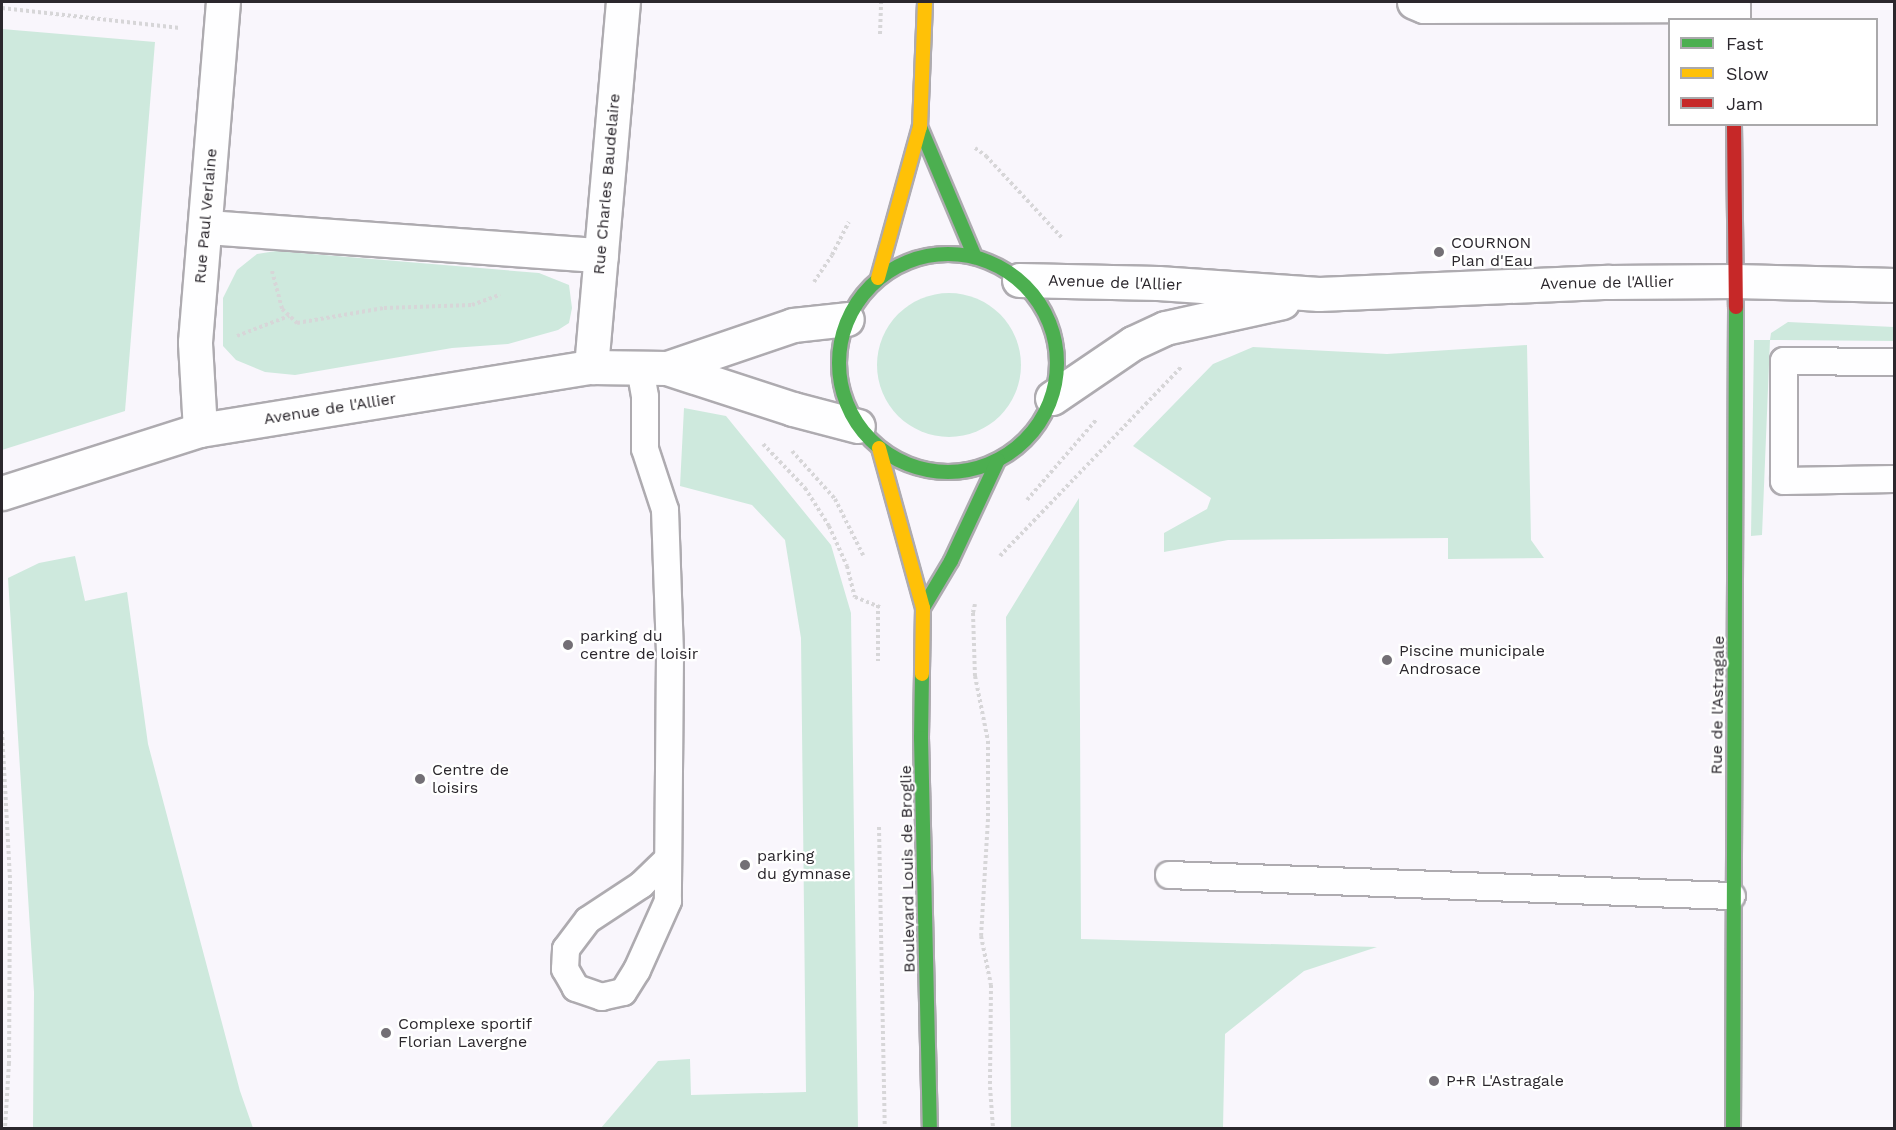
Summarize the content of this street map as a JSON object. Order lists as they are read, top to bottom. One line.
{"streets":{"main road":["Rue de l'Astragale","Boulevard Louis de Broglie"],"street":["Rue Charles Baudelaire","Rue Paul Verlaine","Avenue de l'Allier"]},"crossings":[["Rue Charles Baudelaire","Avenue de l'Allier"],["Rue Paul Verlaine","Avenue de l'Allier"],["Avenue de l'Allier","Rue de l'Astragale"],["Avenue de l'Allier","Boulevard Louis de Broglie"]],"places":["COURNON Plan d'Eau","parking du centre de loisir","Piscine municipale Androsace","Centre de loisirs","parking du gymnase","Complexe sportif Florian Lavergne","P+R L'Astragale"],"legend":["Fast","Slow","Jam"]}
